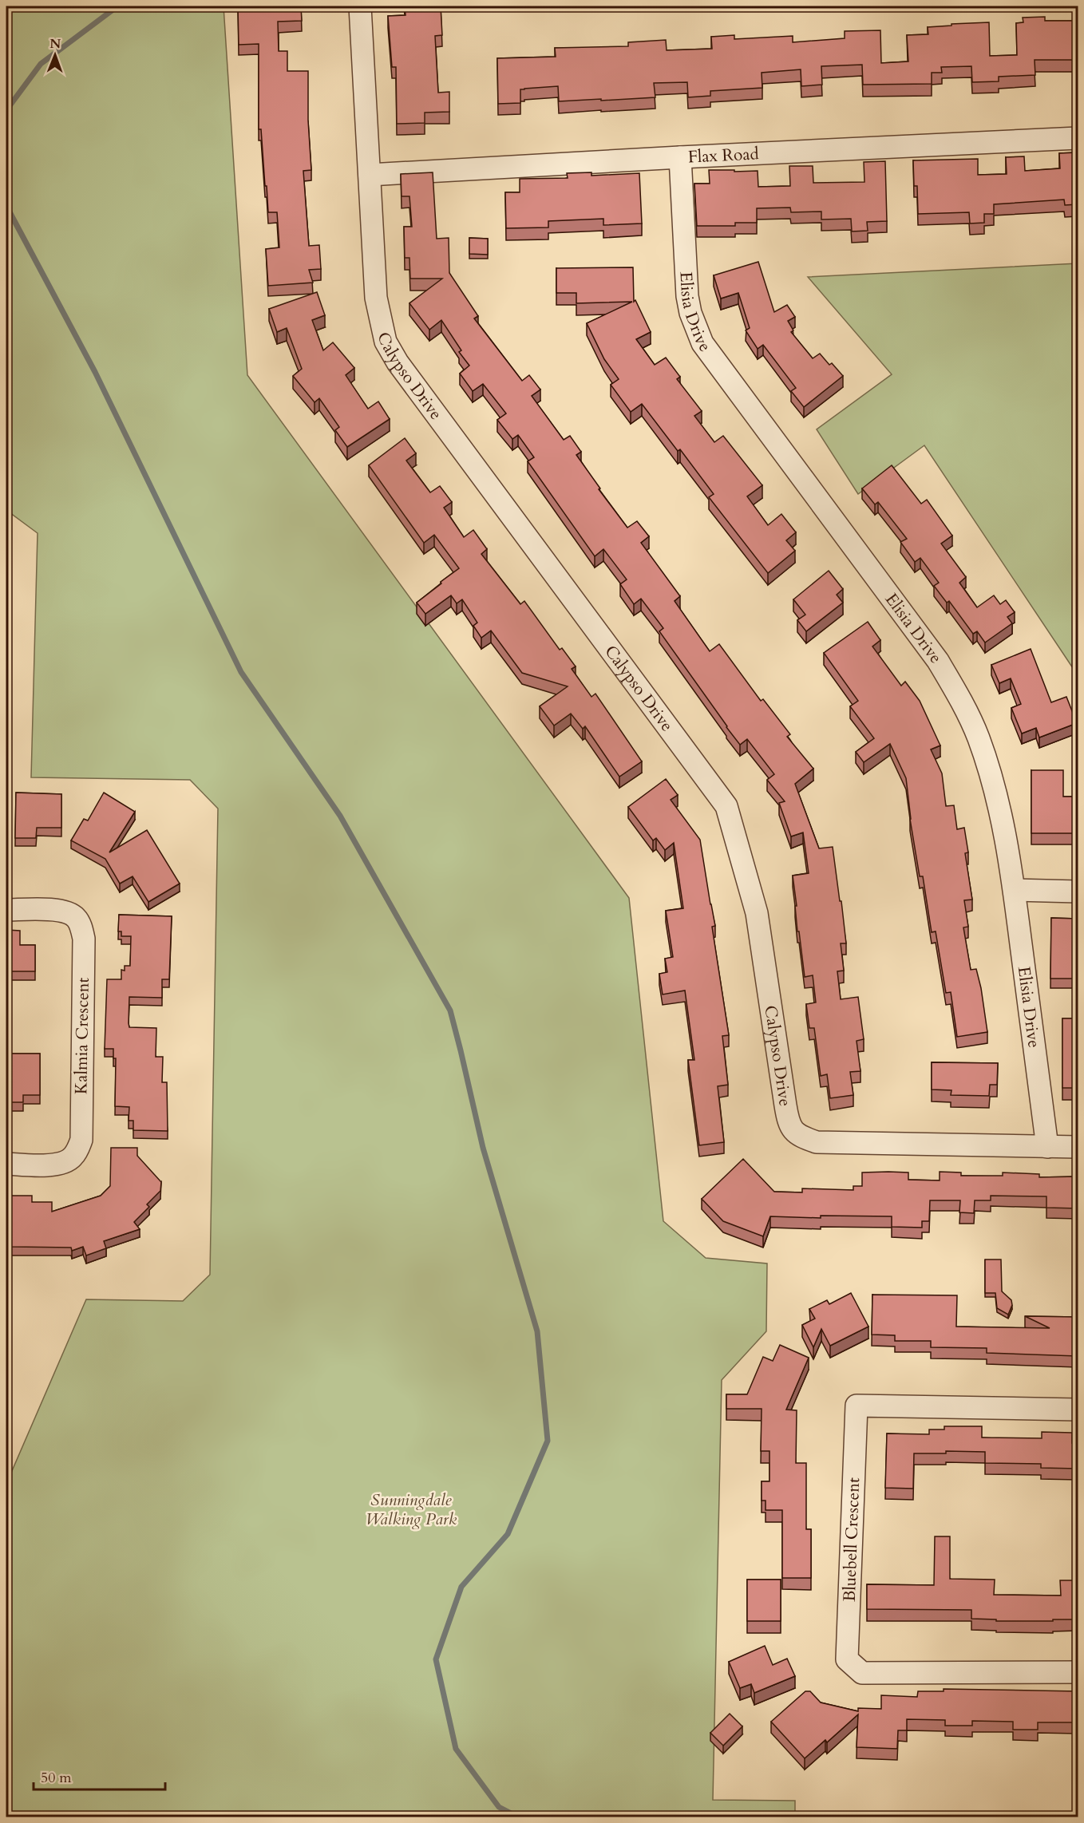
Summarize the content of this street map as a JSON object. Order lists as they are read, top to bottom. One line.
{"streets":{"street":["Flax Road","Elisia Drive","Calypso Drive","Kalmia Crescent","Bluebell Crescent"]},"crossings":[["Flax Road","Elisia Drive"],["Flax Road","Calypso Drive"],["Elisia Drive","Calypso Drive"]],"parks":["Sunningdale Walking Park"],"scale_bar":"50 m","north":"top"}
